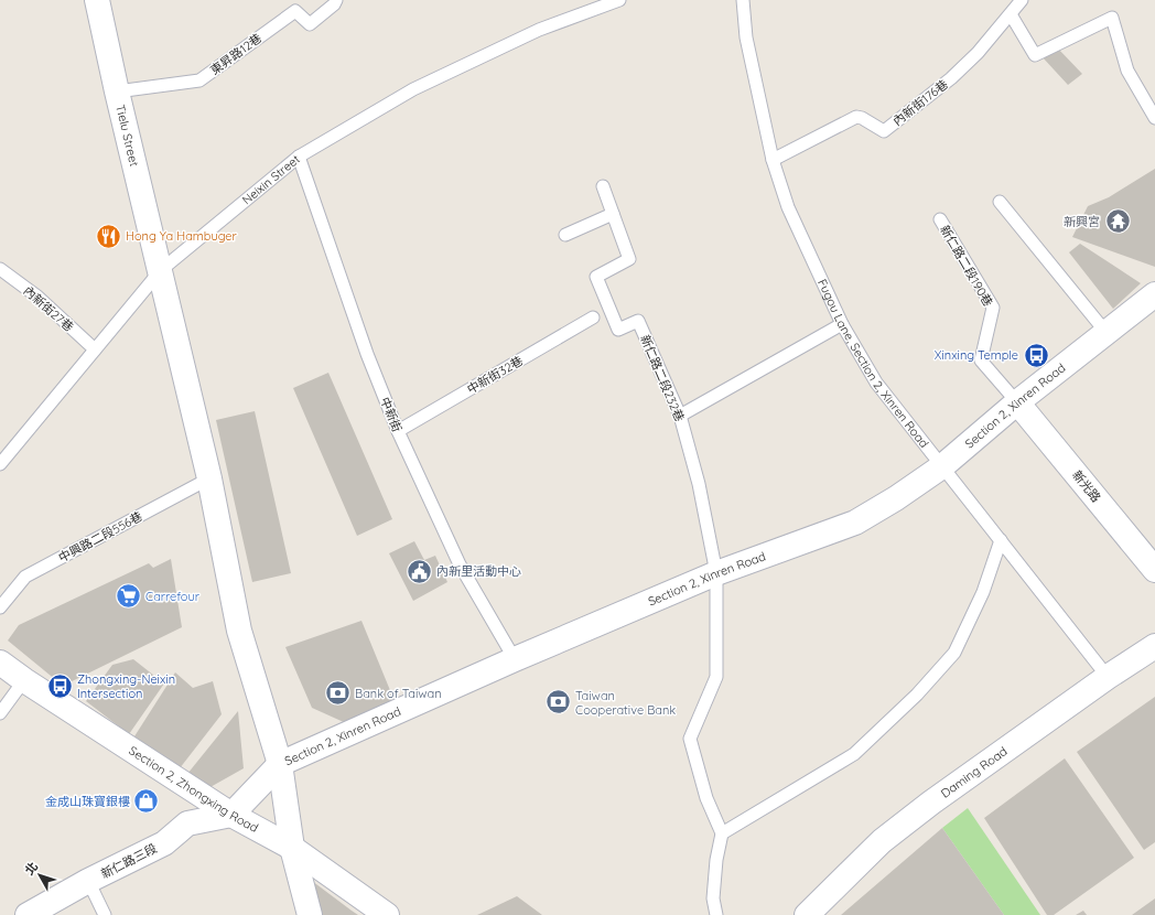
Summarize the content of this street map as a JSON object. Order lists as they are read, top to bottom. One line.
{"streets":{"street":["Tielu Street","Section 2, Xinren Road","新光路","Daming Road","Section 2, Zhongxing Road","新仁路三段"],"lane":["東昇路12巷","內新街176巷","Neixin Street","新仁路二段190巷","內新街27巷","Fugou Lane, Section 2, Xinren Road","中新街32巷","新仁路二段232巷","中新街","中興路二段556巷"]},"crossings":[["東昇路12巷","Tielu Street"],["內新街176巷","Fugou Lane, Section 2, Xinren Road"],["Tielu Street","Neixin Street"],["Tielu Street","Section 2, Xinren Road"],["Tielu Street","中興路二段556巷"],["Tielu Street","Section 2, Zhongxing Road"],["Neixin Street","內新街27巷"],["Neixin Street","中新街"],["新仁路二段190巷","Section 2, Xinren Road"],["新仁路二段190巷","新光路"],["Fugou Lane, Section 2, Xinren Road","Section 2, Xinren Road"],["Fugou Lane, Section 2, Xinren Road","Daming Road"],["中新街32巷","中新街"],["新仁路二段232巷","Section 2, Xinren Road"],["Section 2, Xinren Road","中新街"],["Section 2, Xinren Road","新光路"],["Section 2, Xinren Road","Section 2, Zhongxing Road"],["Section 2, Xinren Road","新仁路三段"],["Section 2, Zhongxing Road","新仁路三段"]],"places":{"temple":["新興宮"],"restaurant":["Hong Ya Hambuger"],"bus stop":["Xinxing Temple","Zhongxing-Neixin Intersection"],"public building":["內新里活動中心"],"supermarket":["Carrefour"],"bank":["Bank of Taiwan","Taiwan Cooperative Bank"],"shop":["金成山珠寶銀樓"]},"north":"top left"}
